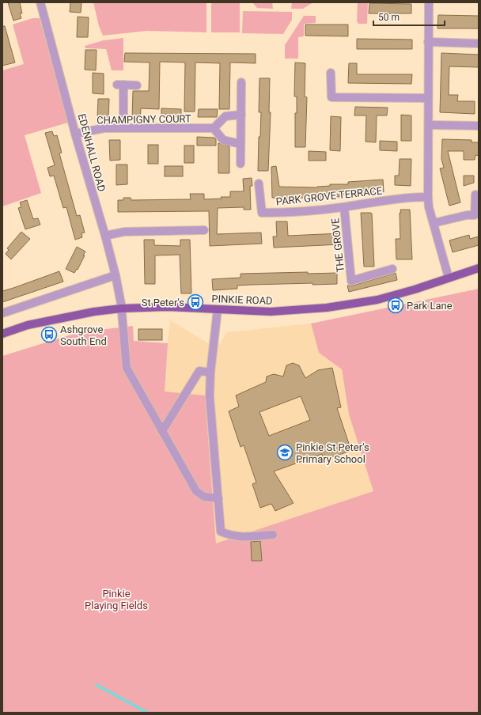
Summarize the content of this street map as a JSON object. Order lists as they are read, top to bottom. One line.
{"streets":{"main road":["PINKIE ROAD"],"street":["CHAMPIGNY COURT","EDENHALL ROAD","PARK GROVE TERRACE","THE GROVE"]},"crossings":[["CHAMPIGNY COURT","EDENHALL ROAD"],["EDENHALL ROAD","PINKIE ROAD"],["PARK GROVE TERRACE","THE GROVE"]],"parks":["Pinkie Playing Fields"],"places":{"bus stop":["St Peter's","Park Lane","Ashgrove South End"],"school or university":["Pinkie St Peter's Primary School"]},"scale_bar":"50 m"}
